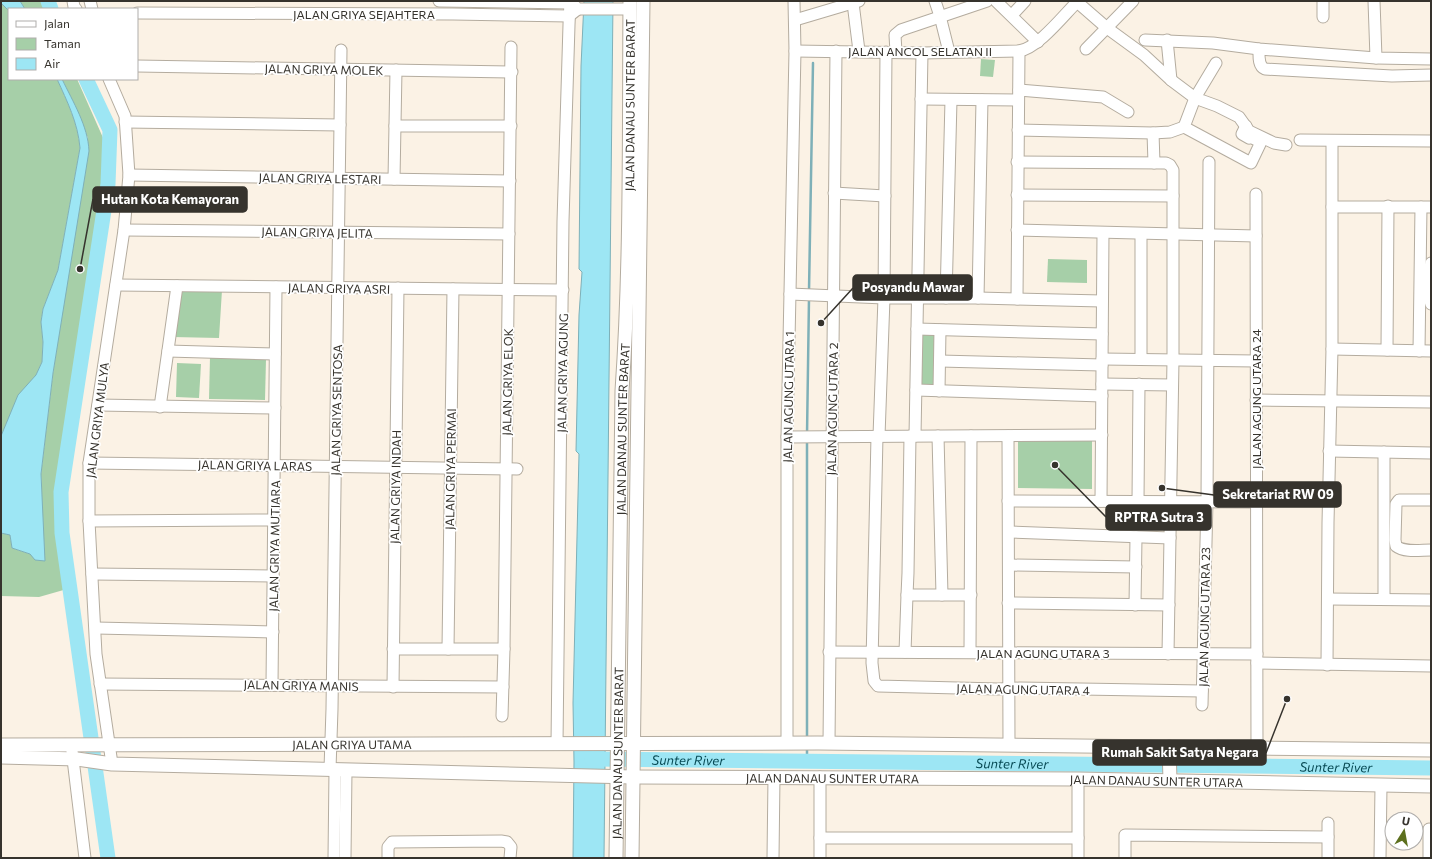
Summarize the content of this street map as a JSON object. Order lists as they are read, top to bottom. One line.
{"streets":{"main road":["JALAN DANAU SUNTER BARAT","JALAN GRIYA UTAMA","JALAN DANAU SUNTER UTARA"],"street":["JALAN GRIYA SEJAHTERA","JALAN ANCOL SELATAN II","JALAN GRIYA MOLEK","JALAN GRIYA LESTARI","JALAN GRIYA JELITA","JALAN GRIYA ASRI","JALAN GRIYA AGUNG","JALAN GRIYA ELOK","JALAN AGUNG UTARA 1","JALAN AGUNG UTARA 24","JALAN AGUNG UTARA 2","JALAN GRIYA SENTOSA","JALAN GRIYA MULYA","JALAN GRIYA LARAS","JALAN GRIYA PERMAI","JALAN GRIYA INDAH","JALAN GRIYA MUTIARA","JALAN AGUNG UTARA 23","JALAN AGUNG UTARA 3","JALAN GRIYA MANIS","JALAN AGUNG UTARA 4"]},"crossings":[["JALAN GRIYA SEJAHTERA","JALAN DANAU SUNTER BARAT"],["JALAN GRIYA SEJAHTERA","JALAN GRIYA AGUNG"],["JALAN ANCOL SELATAN II","JALAN AGUNG UTARA 1"],["JALAN ANCOL SELATAN II","JALAN AGUNG UTARA 2"],["JALAN GRIYA MOLEK","JALAN GRIYA ELOK"],["JALAN GRIYA MOLEK","JALAN GRIYA SENTOSA"],["JALAN DANAU SUNTER BARAT","JALAN GRIYA UTAMA"],["JALAN DANAU SUNTER BARAT","JALAN DANAU SUNTER UTARA"],["JALAN GRIYA LESTARI","JALAN GRIYA ELOK"],["JALAN GRIYA LESTARI","JALAN GRIYA SENTOSA"],["JALAN GRIYA LESTARI","JALAN GRIYA MULYA"],["JALAN GRIYA JELITA","JALAN GRIYA ELOK"],["JALAN GRIYA JELITA","JALAN GRIYA SENTOSA"],["JALAN GRIYA JELITA","JALAN GRIYA MULYA"],["JALAN GRIYA ASRI","JALAN GRIYA AGUNG"],["JALAN GRIYA ASRI","JALAN GRIYA ELOK"],["JALAN GRIYA ASRI","JALAN GRIYA SENTOSA"],["JALAN GRIYA ASRI","JALAN GRIYA MULYA"],["JALAN GRIYA ASRI","JALAN GRIYA PERMAI"],["JALAN GRIYA ASRI","JALAN GRIYA INDAH"],["JALAN GRIYA ASRI","JALAN GRIYA MUTIARA"],["JALAN GRIYA AGUNG","JALAN GRIYA UTAMA"],["JALAN GRIYA ELOK","JALAN GRIYA LARAS"],["JALAN GRIYA ELOK","JALAN GRIYA MANIS"],["JALAN AGUNG UTARA 24","JALAN AGUNG UTARA 3"],["JALAN AGUNG UTARA 2","JALAN AGUNG UTARA 3"],["JALAN GRIYA SENTOSA","JALAN GRIYA LARAS"],["JALAN GRIYA SENTOSA","JALAN GRIYA MANIS"],["JALAN GRIYA SENTOSA","JALAN GRIYA UTAMA"],["JALAN GRIYA MULYA","JALAN GRIYA LARAS"],["JALAN GRIYA MULYA","JALAN GRIYA MANIS"],["JALAN GRIYA MULYA","JALAN GRIYA UTAMA"],["JALAN GRIYA LARAS","JALAN GRIYA PERMAI"],["JALAN GRIYA LARAS","JALAN GRIYA INDAH"],["JALAN GRIYA LARAS","JALAN GRIYA MUTIARA"],["JALAN GRIYA INDAH","JALAN GRIYA MANIS"],["JALAN GRIYA MUTIARA","JALAN GRIYA MANIS"],["JALAN AGUNG UTARA 23","JALAN AGUNG UTARA 3"],["JALAN AGUNG UTARA 23","JALAN AGUNG UTARA 4"],["JALAN AGUNG UTARA 3","JALAN AGUNG UTARA 4"],["JALAN GRIYA UTAMA","JALAN DANAU SUNTER UTARA"]],"water":["Sunter River"],"places":["Hutan Kota Kemayoran","Posyandu Mawar","RPTRA Sutra 3","Sekretariat RW 09","Rumah Sakit Satya Negara"],"legend":["Jalan","Taman","Air"],"north":"top"}
